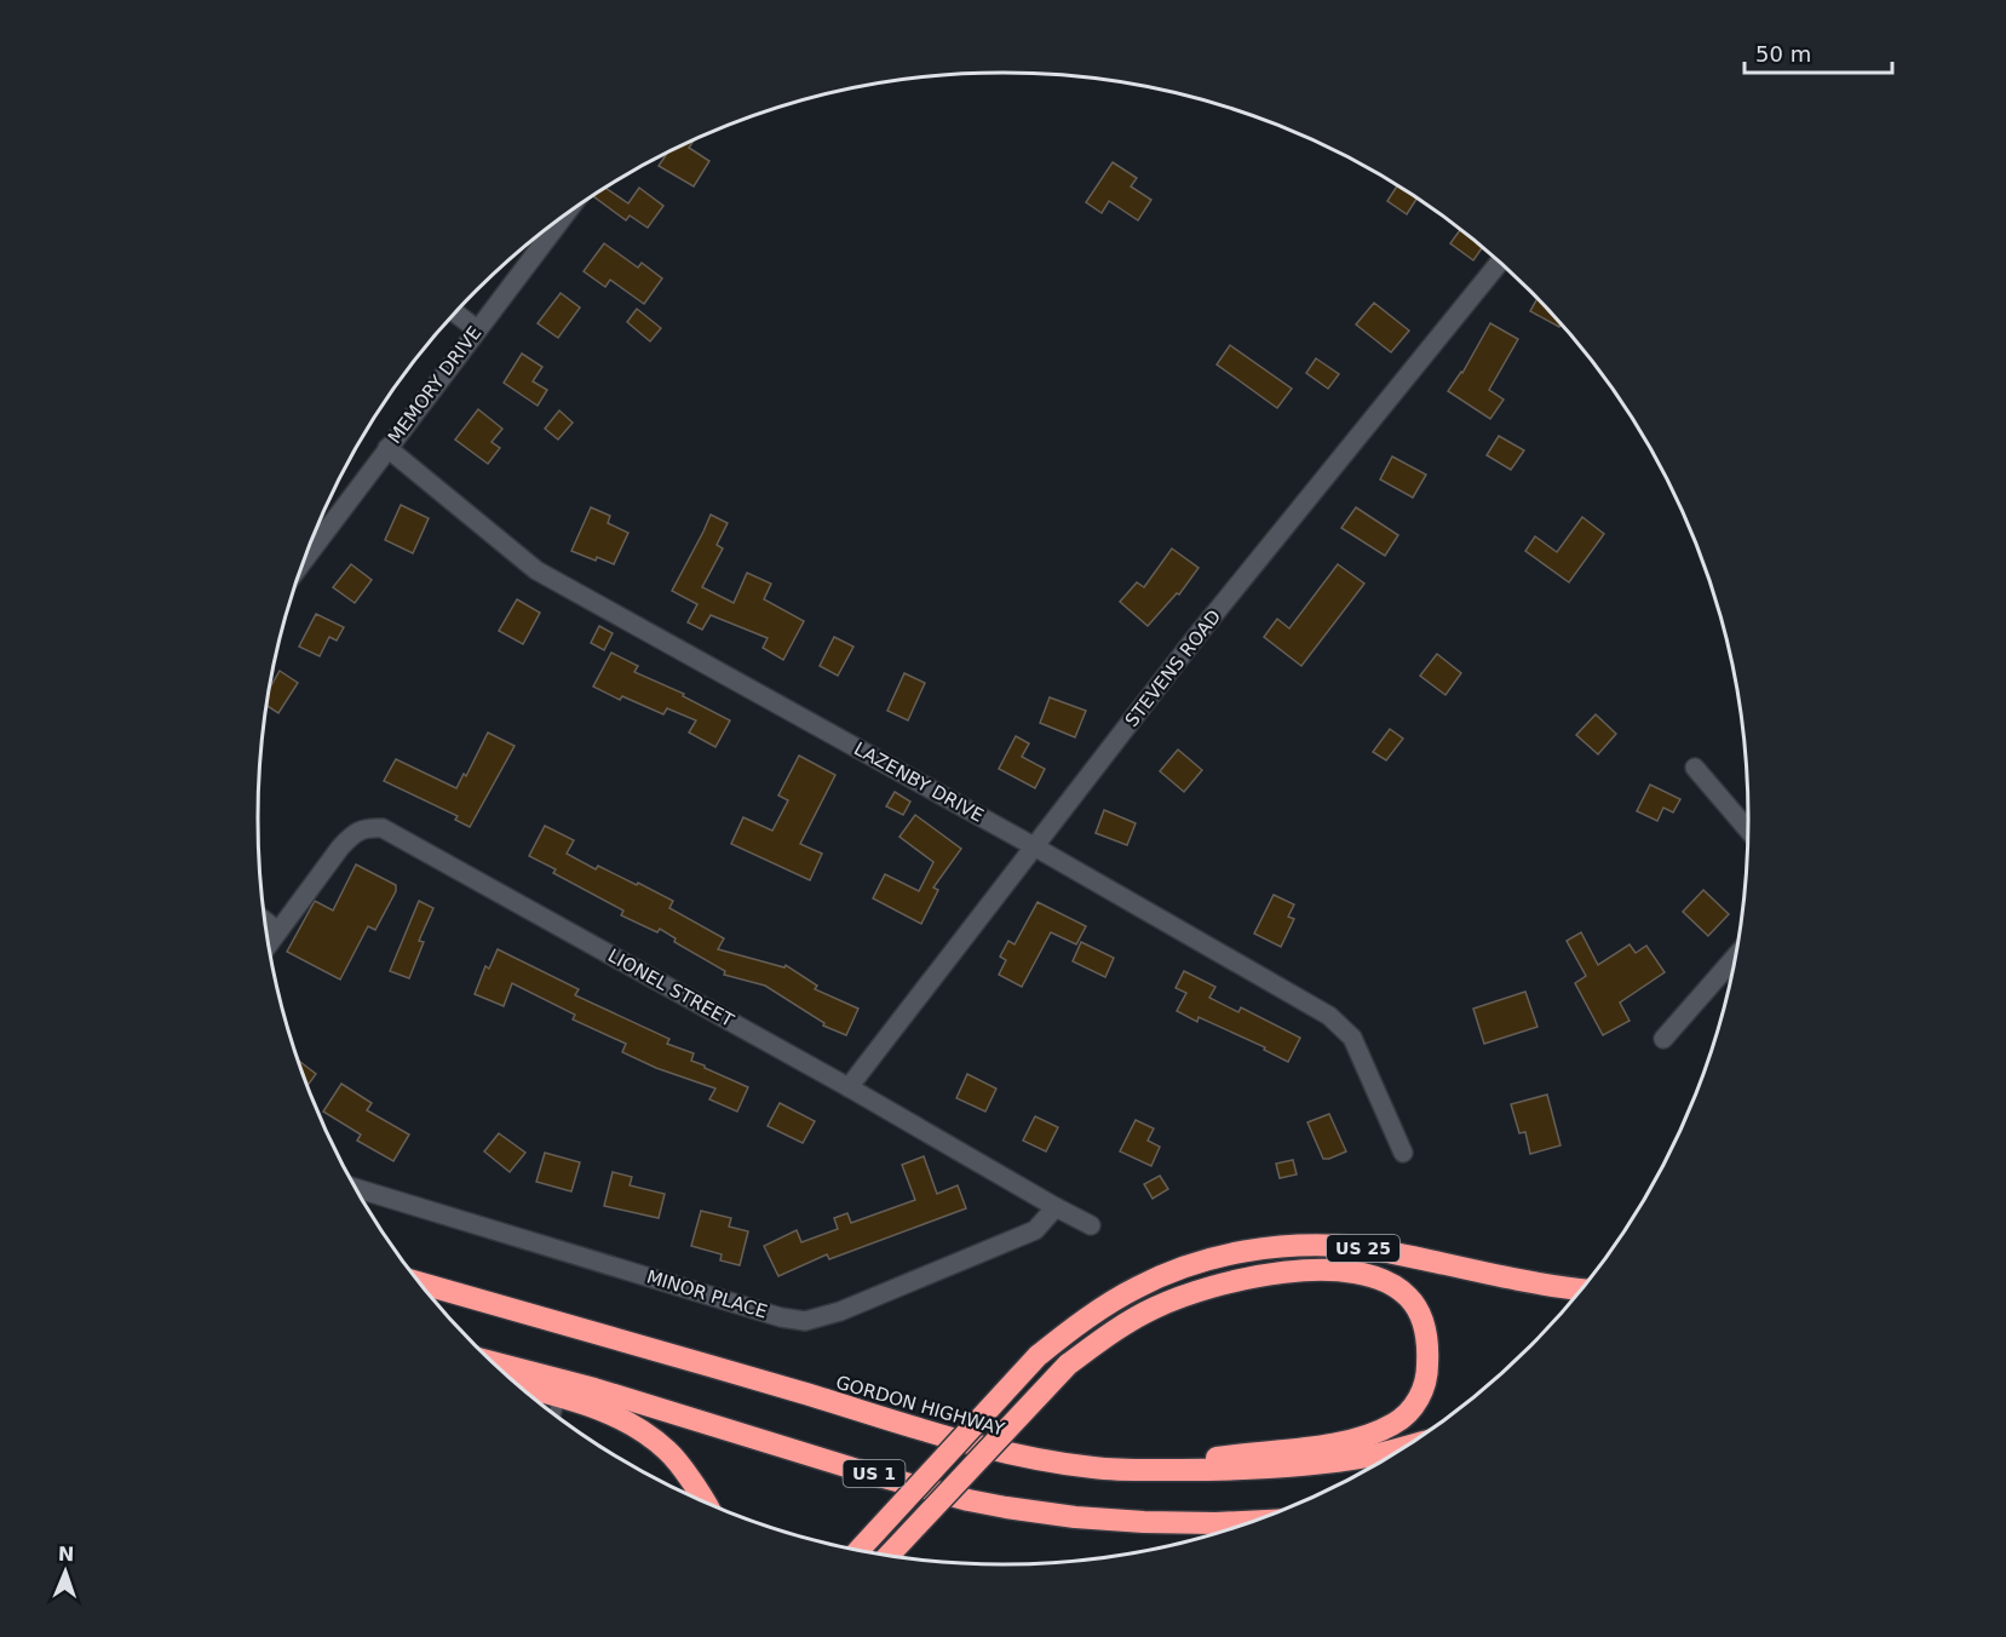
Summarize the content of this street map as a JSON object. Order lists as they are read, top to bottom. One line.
{"streets":{"highway":["US 25","GORDON HIGHWAY","US 1"],"street":["MEMORY DRIVE","STEVENS ROAD","LAZENBY DRIVE","LIONEL STREET","MINOR PLACE"]},"crossings":[["MEMORY DRIVE","LAZENBY DRIVE"],["STEVENS ROAD","LAZENBY DRIVE"],["STEVENS ROAD","LIONEL STREET"],["LIONEL STREET","MINOR PLACE"]],"scale_bar":"50 m","north":"top"}
